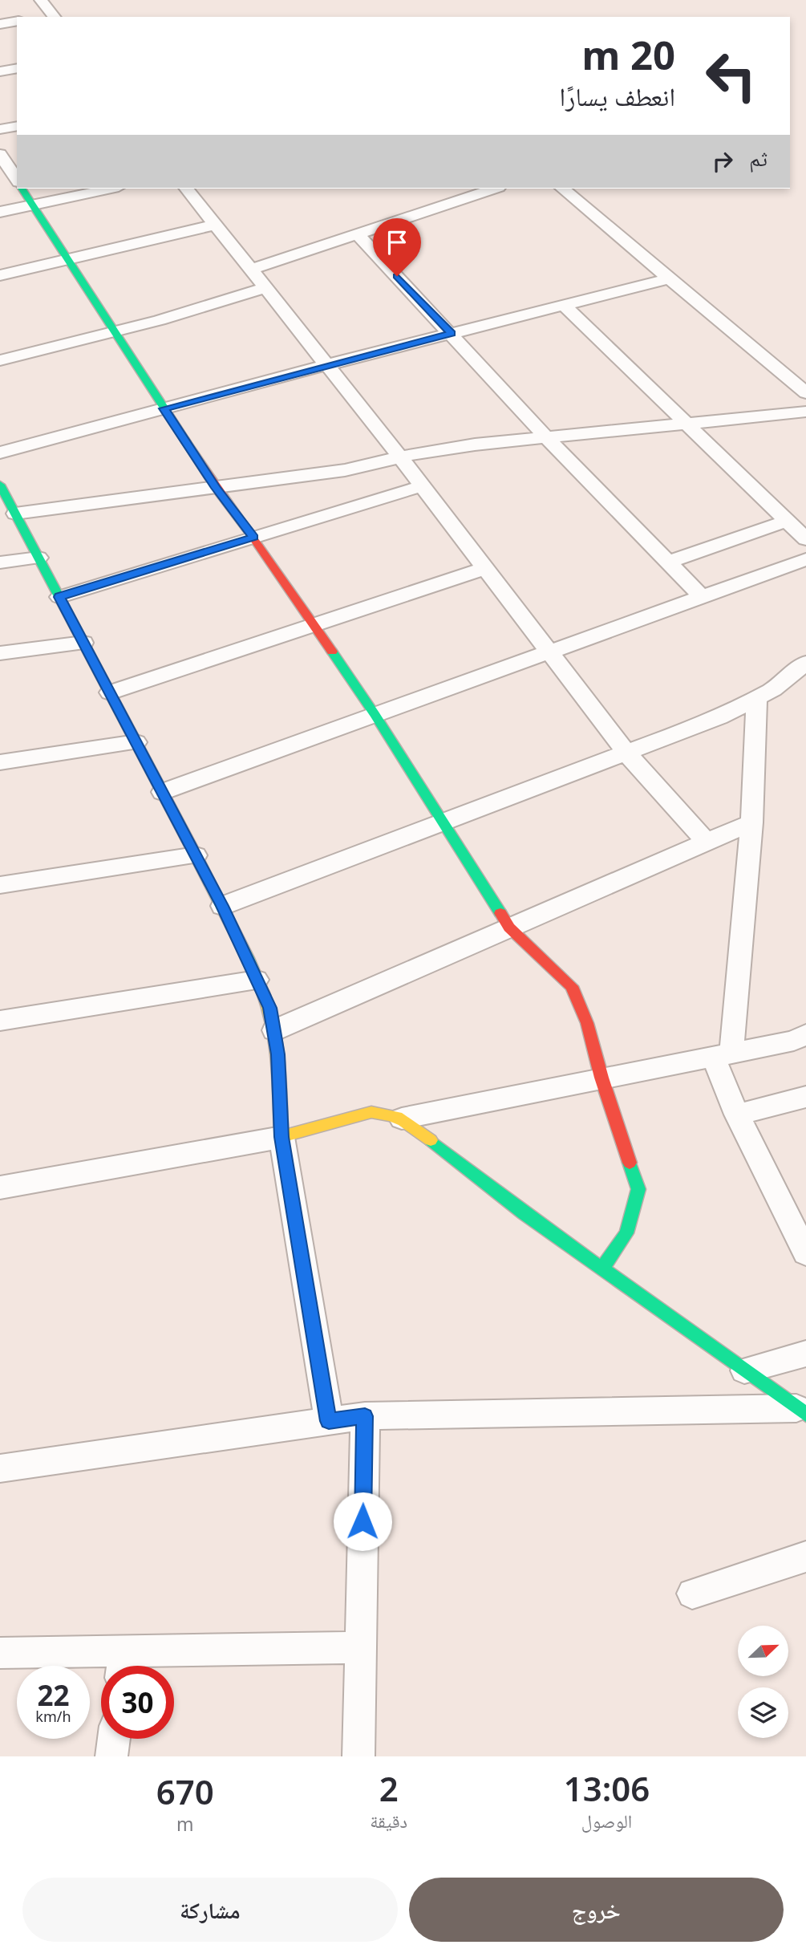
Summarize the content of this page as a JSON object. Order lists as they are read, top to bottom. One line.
{"north":"top right","page":{"turn":["20 m","انعطف يسارًا"],"then":"ثم","speed":"22 km/h","limit":"30","eta":["13:06","الوصول","2","دقيقة","670","m"],"buttons":["خروج","مشاركة"]}}
